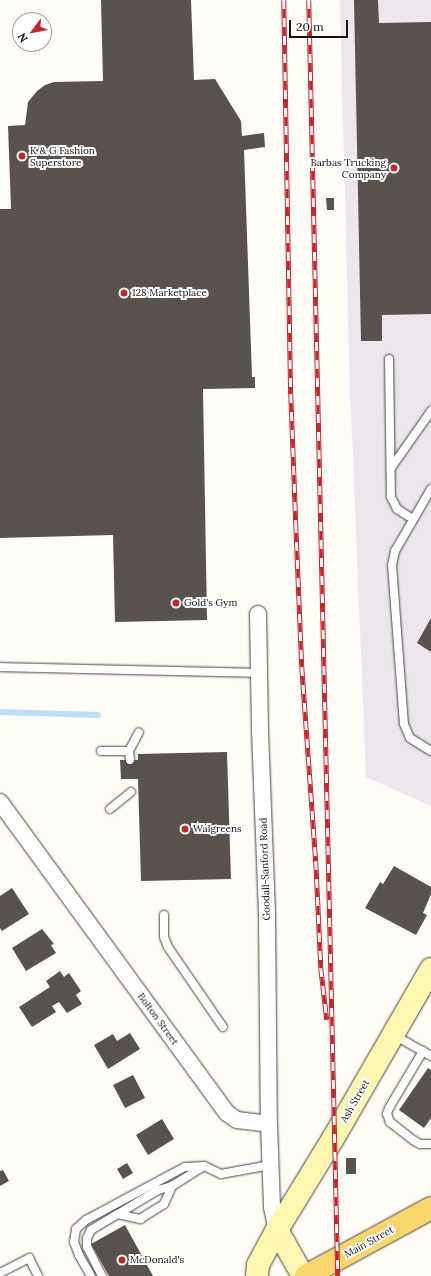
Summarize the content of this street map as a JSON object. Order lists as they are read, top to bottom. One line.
{"streets":{"main road":["Main Street"],"street":["Goodall-Sanford Road","Bolton Street","Ash Street"]},"crossings":[["Goodall-Sanford Road","Bolton Street"]],"places":["K & G Fashion Superstore","Barbas Trucking Company","128 Marketplace","Gold's Gym","Walgreens","McDonald's"],"scale_bar":"20 m","north":"bottom left"}
